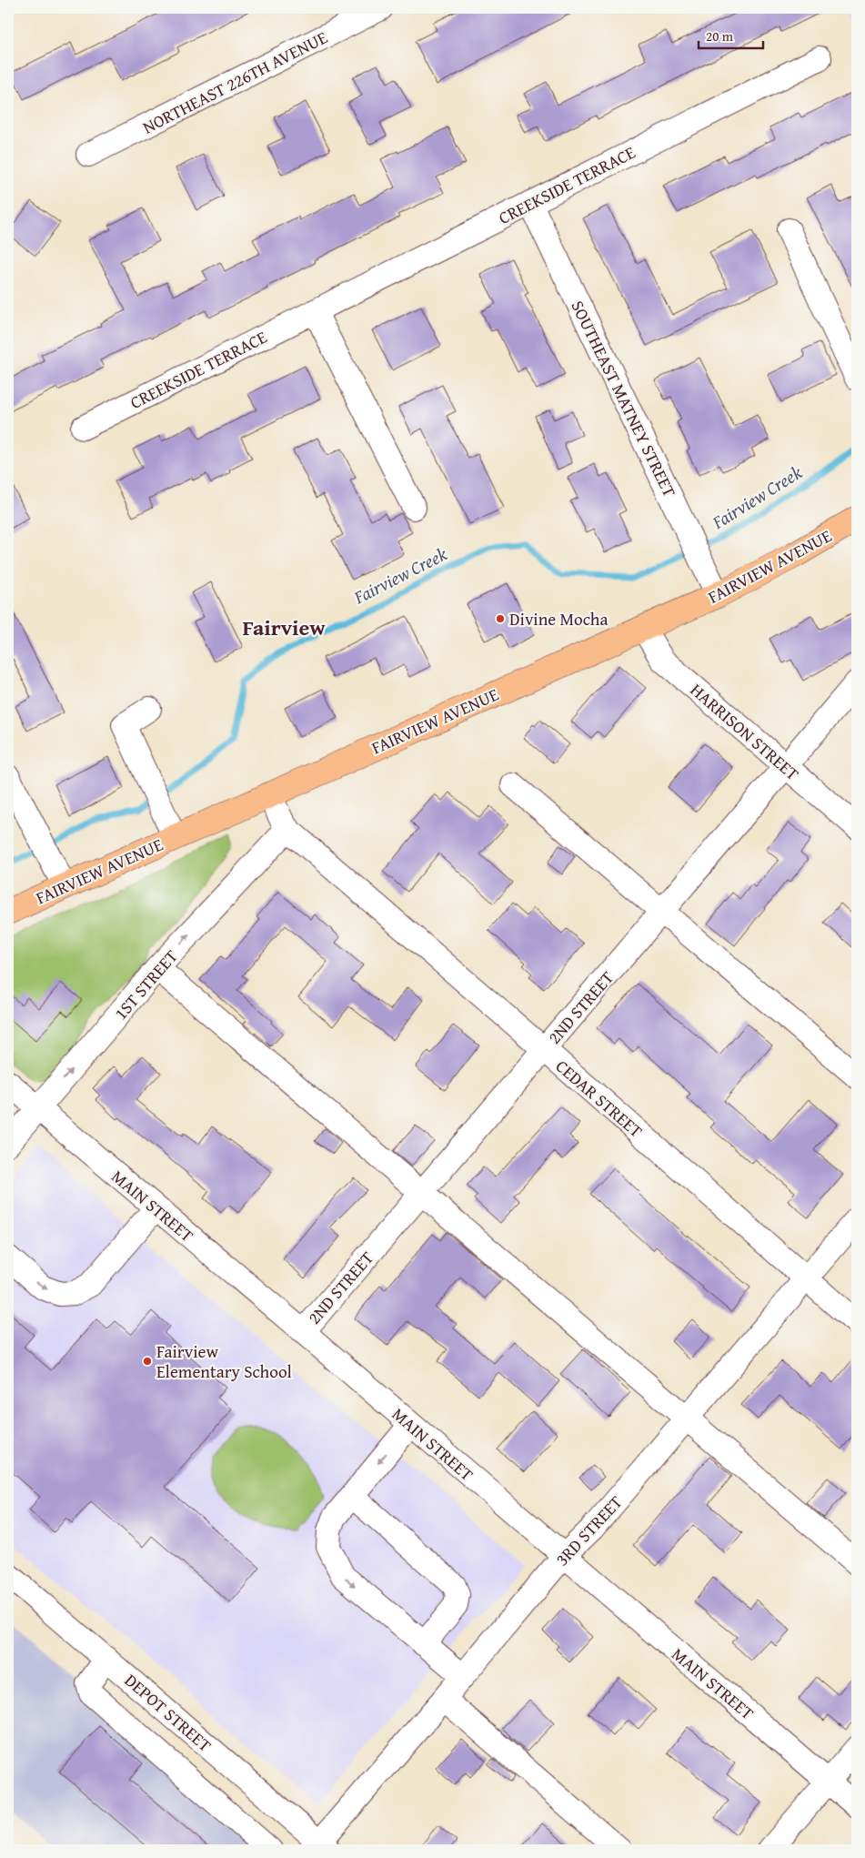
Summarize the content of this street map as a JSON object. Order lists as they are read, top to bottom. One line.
{"streets":{"main road":["FAIRVIEW AVENUE"],"street":["NORTHEAST 226TH AVENUE","CREEKSIDE TERRACE","SOUTHEAST MATNEY STREET","HARRISON STREET","1ST STREET","2ND STREET","CEDAR STREET","MAIN STREET","3RD STREET","DEPOT STREET"]},"crossings":[["CREEKSIDE TERRACE","SOUTHEAST MATNEY STREET"],["SOUTHEAST MATNEY STREET","FAIRVIEW AVENUE"],["FAIRVIEW AVENUE","HARRISON STREET"],["FAIRVIEW AVENUE","CEDAR STREET"],["HARRISON STREET","2ND STREET"],["1ST STREET","CEDAR STREET"],["1ST STREET","MAIN STREET"],["2ND STREET","CEDAR STREET"],["2ND STREET","MAIN STREET"],["CEDAR STREET","3RD STREET"],["MAIN STREET","3RD STREET"],["3RD STREET","DEPOT STREET"]],"one_way":["1ST STREET"],"districts":["Fairview"],"water":["Fairview Creek"],"places":["Divine Mocha","Fairview Elementary School"],"scale_bar":"20 m"}
